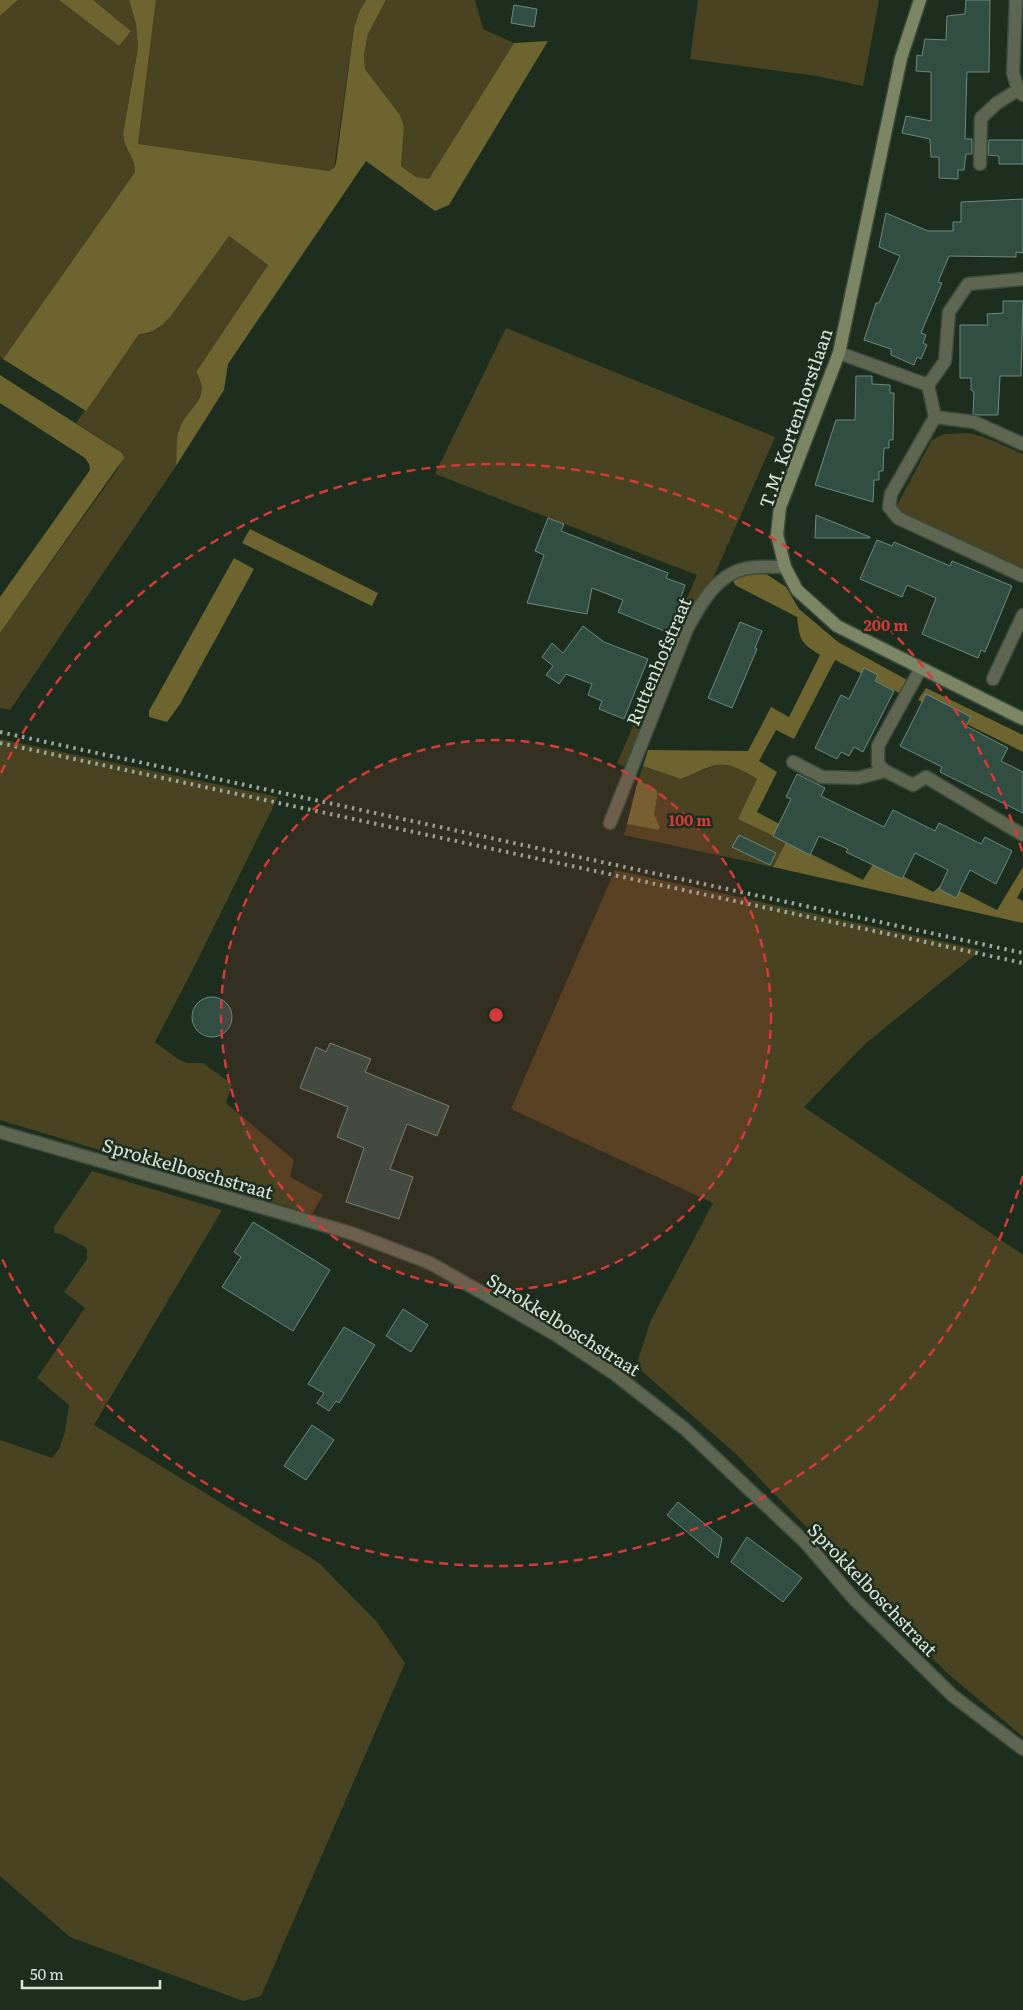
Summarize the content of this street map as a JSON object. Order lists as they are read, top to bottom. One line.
{"streets":{"street":["T.M. Kortenhorstlaan","Ruttenhofstraat","Sprokkelboschstraat"]},"crossings":[["T.M. Kortenhorstlaan","Ruttenhofstraat"]],"scale_bar":"50 m","rings":["200 m","100 m"]}
